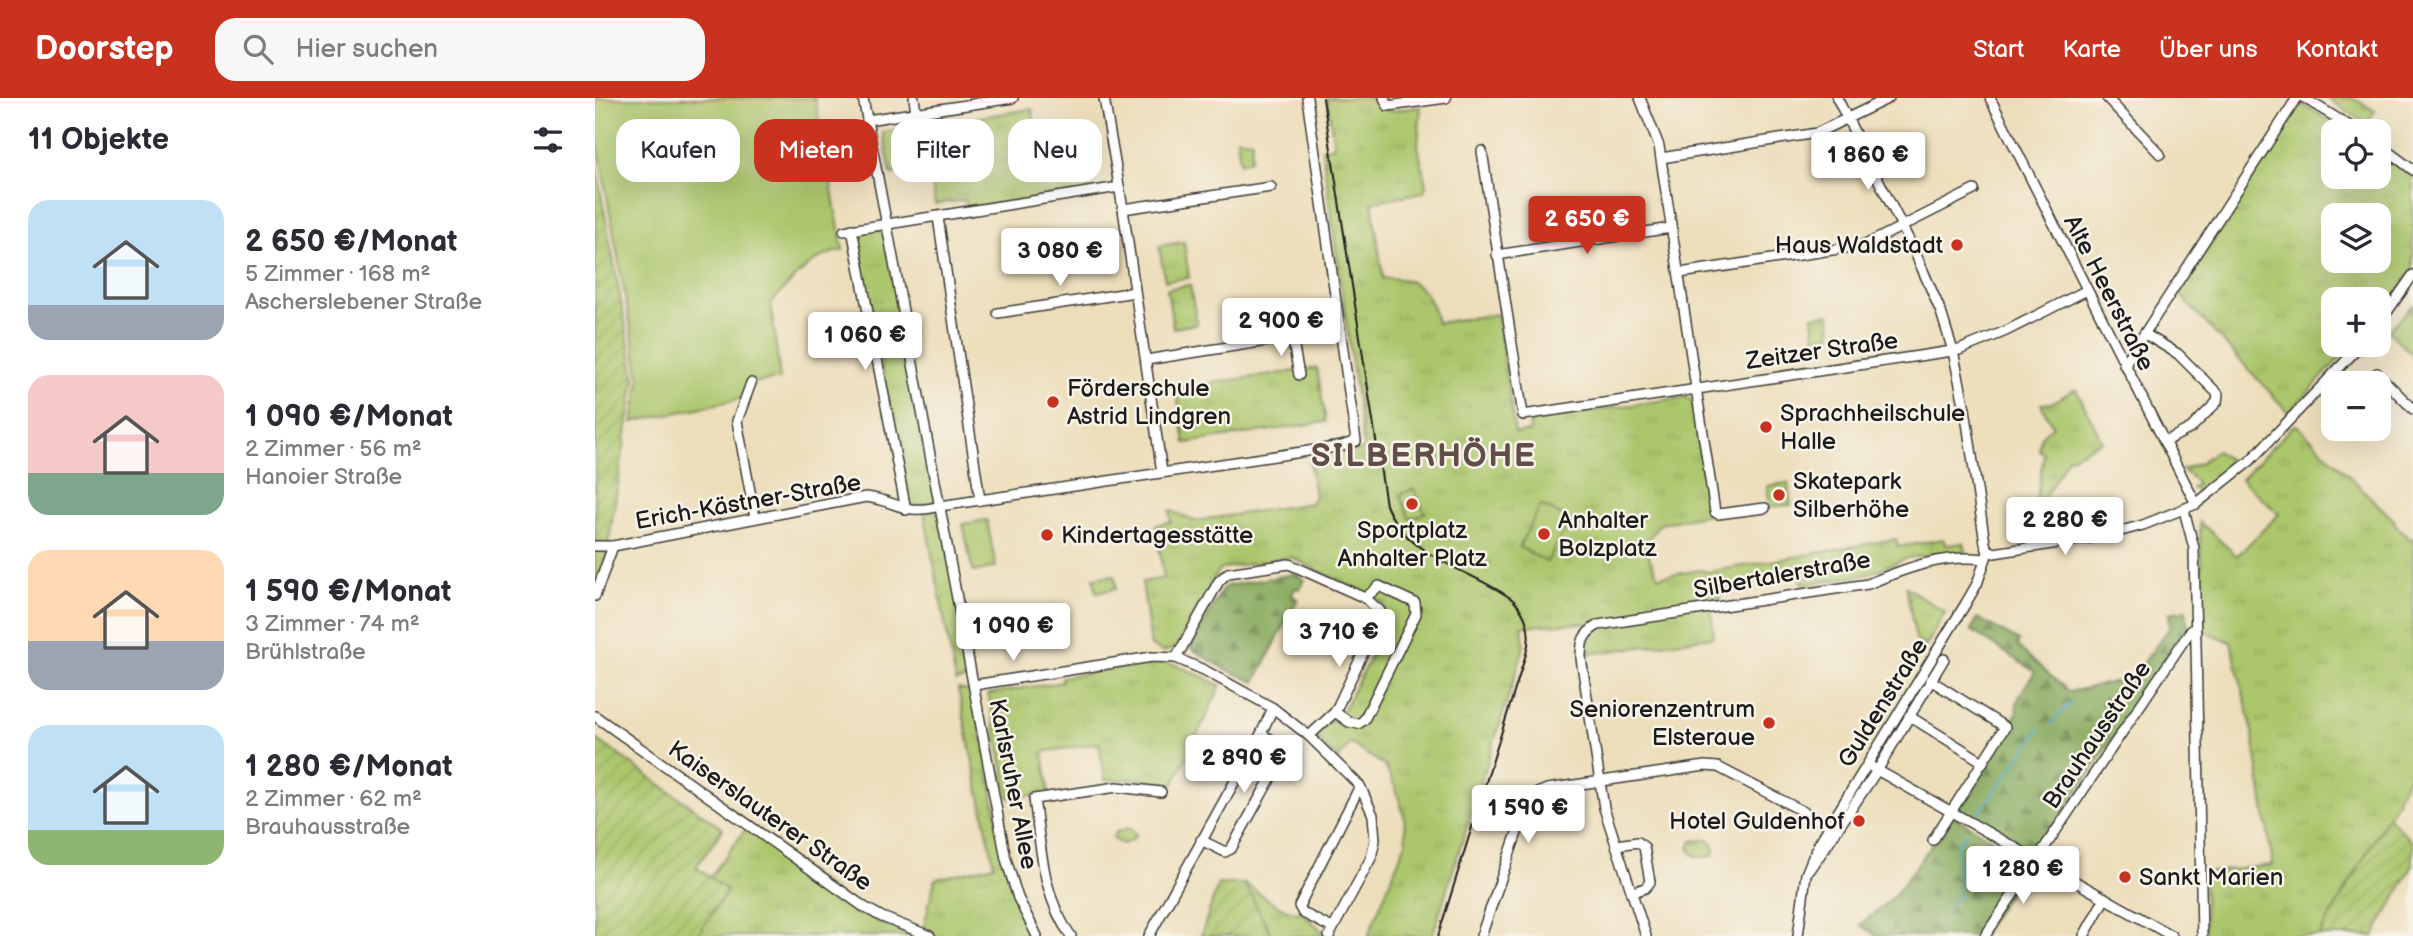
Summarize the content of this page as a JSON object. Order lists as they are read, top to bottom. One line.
{"streets":{"street":["Alte Heerstraße","Zeitzer Straße","Erich-Kästner-Straße","Silbertalerstraße","Guldenstraße","Brauhausstraße","Karlsruher Allee","Kaiserslauterer Straße"]},"crossings":[["Alte Heerstraße","Zeitzer Straße"],["Alte Heerstraße","Silbertalerstraße"],["Erich-Kästner-Straße","Karlsruher Allee"],["Silbertalerstraße","Guldenstraße"]],"districts":["SILBERHÖHE"],"places":["Haus Waldstadt","Förderschule Astrid Lindgren","Sprachheilschule Halle","Skatepark Silberhöhe","Sportplatz Anhalter Platz","Anhalter Bolzplatz","Kindertagesstätte","Seniorenzentrum Elsteraue","Hotel Guldenhof","Sankt Marien"],"page":{"header":"Doorstep","search":"Hier suchen","nav":["Start","Karte","Über uns","Kontakt"],"heading":"11 Objekte","map_buttons":["+","−"],"chip":["Kaufen","Mieten","Filter","Neu"],"price":["1 860 €","2 650 €","3 080 €","2 900 €","1 060 €","2 280 €","1 090 €","3 710 €","2 890 €","1 590 €","1 280 €"],"list":[{"name":"2 650 €/Monat","note":"5 Zimmer · 168 m² · Ascherslebener Straße"},{"name":"1 090 €/Monat","note":"2 Zimmer · 56 m² · Hanoier Straße"},{"name":"1 590 €/Monat","note":"3 Zimmer · 74 m² · Brühlstraße"},{"name":"1 280 €/Monat","note":"2 Zimmer · 62 m² · Brauhausstraße"}]}}
